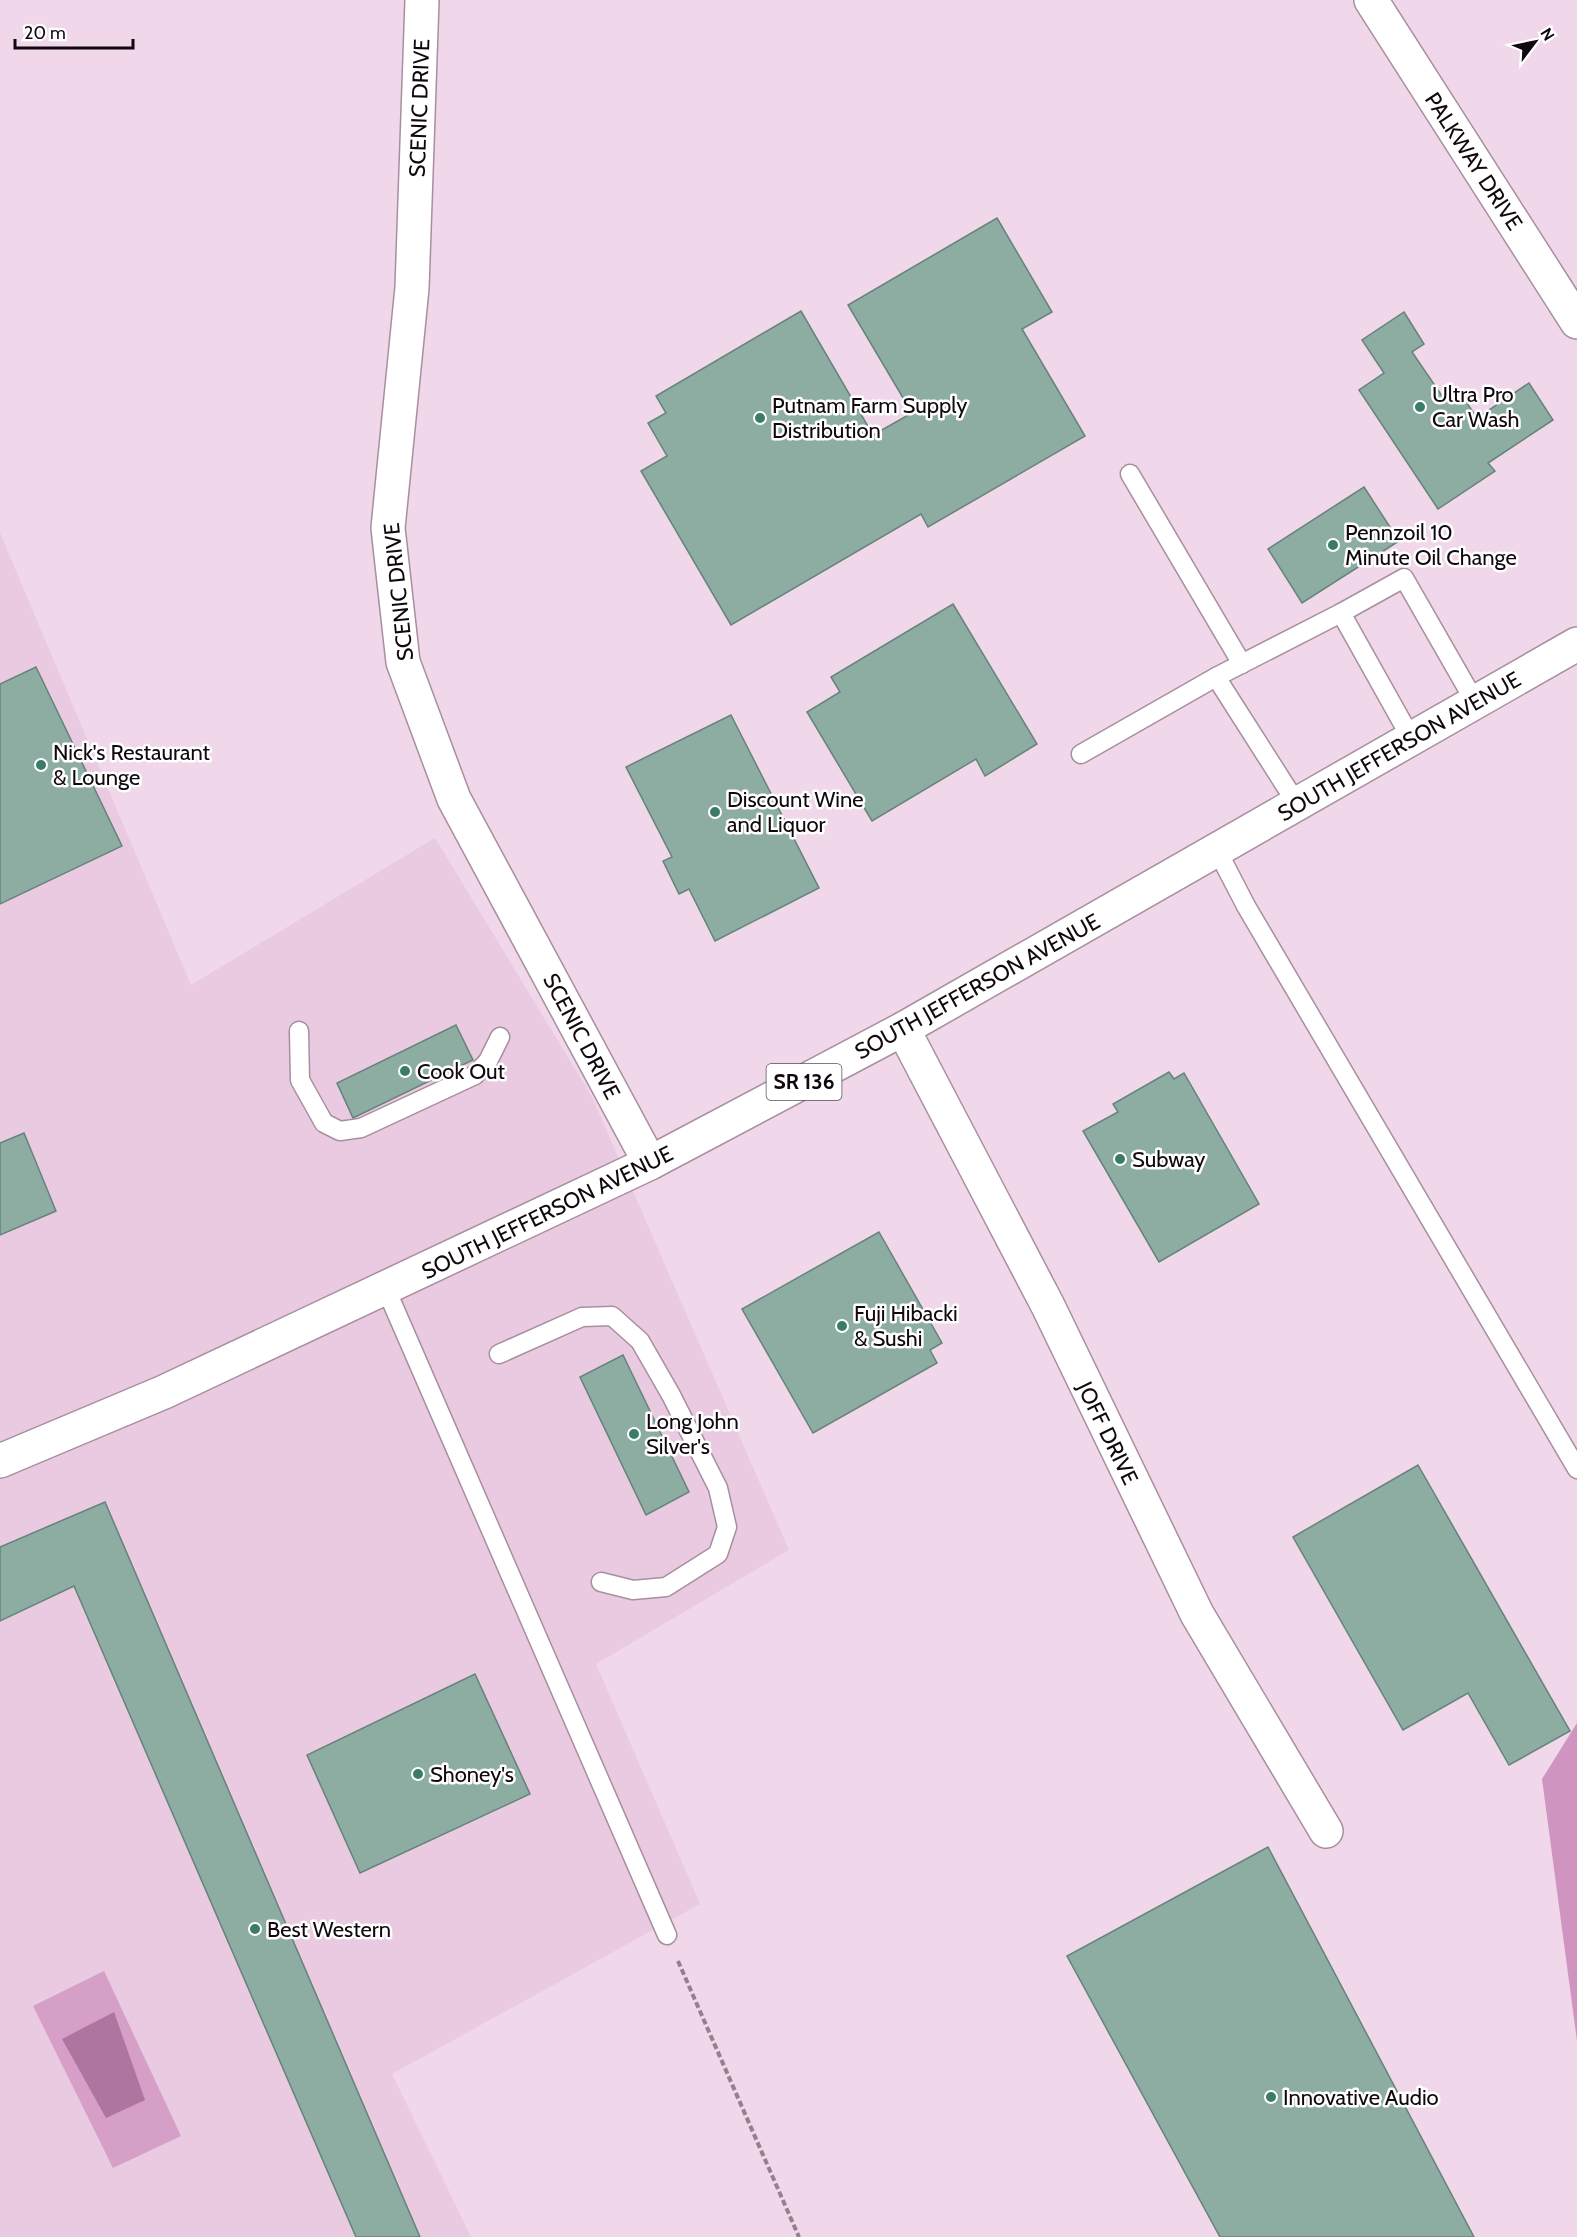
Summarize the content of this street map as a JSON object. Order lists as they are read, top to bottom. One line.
{"streets":{"street":["SCENIC DRIVE","PALKWAY DRIVE","SOUTH JEFFERSON AVENUE","SR 136","JOFF DRIVE"]},"crossings":[["SCENIC DRIVE","SOUTH JEFFERSON AVENUE"],["SOUTH JEFFERSON AVENUE","JOFF DRIVE"]],"places":["Ultra Pro Car Wash","Putnam Farm Supply Distribution","Pennzoil 10 Minute Oil Change","Nick's Restaurant & Lounge","Discount Wine and Liquor","Cook Out","Subway","Fuji Hibacki & Sushi","Long John Silver's","Shoney's","Best Western","Innovative Audio"],"scale_bar":"20 m","north":"top right"}
